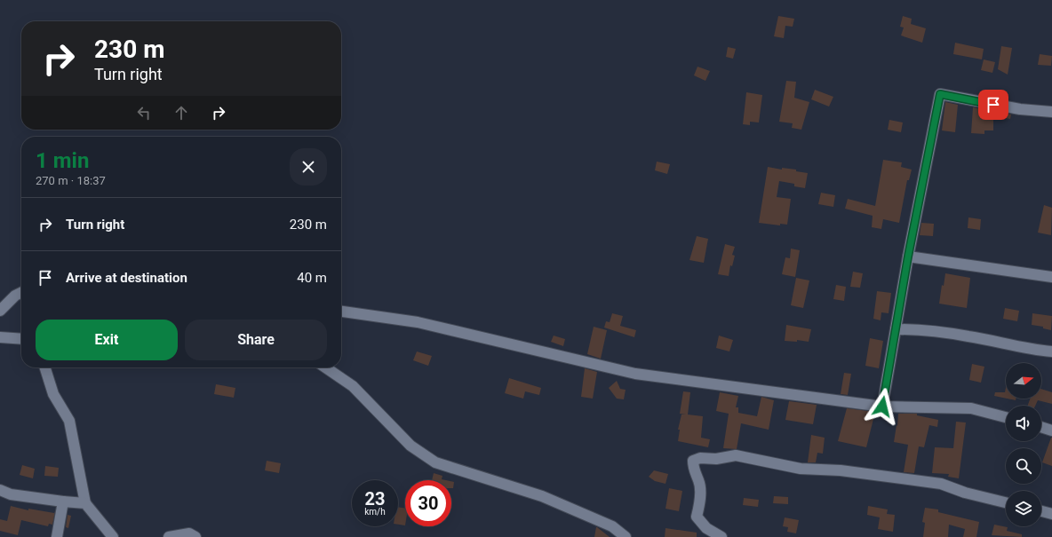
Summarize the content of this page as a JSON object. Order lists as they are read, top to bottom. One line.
{"north":"right","page":{"turn":["230 m","Turn right"],"heading":["1 min","270 m · 18:37"],"list":[{"name":"Turn right","value":"230 m"},{"name":"Arrive at destination","value":"40 m"}],"buttons":["Exit","Share"],"speed":"23 km/h","limit":"30"}}
